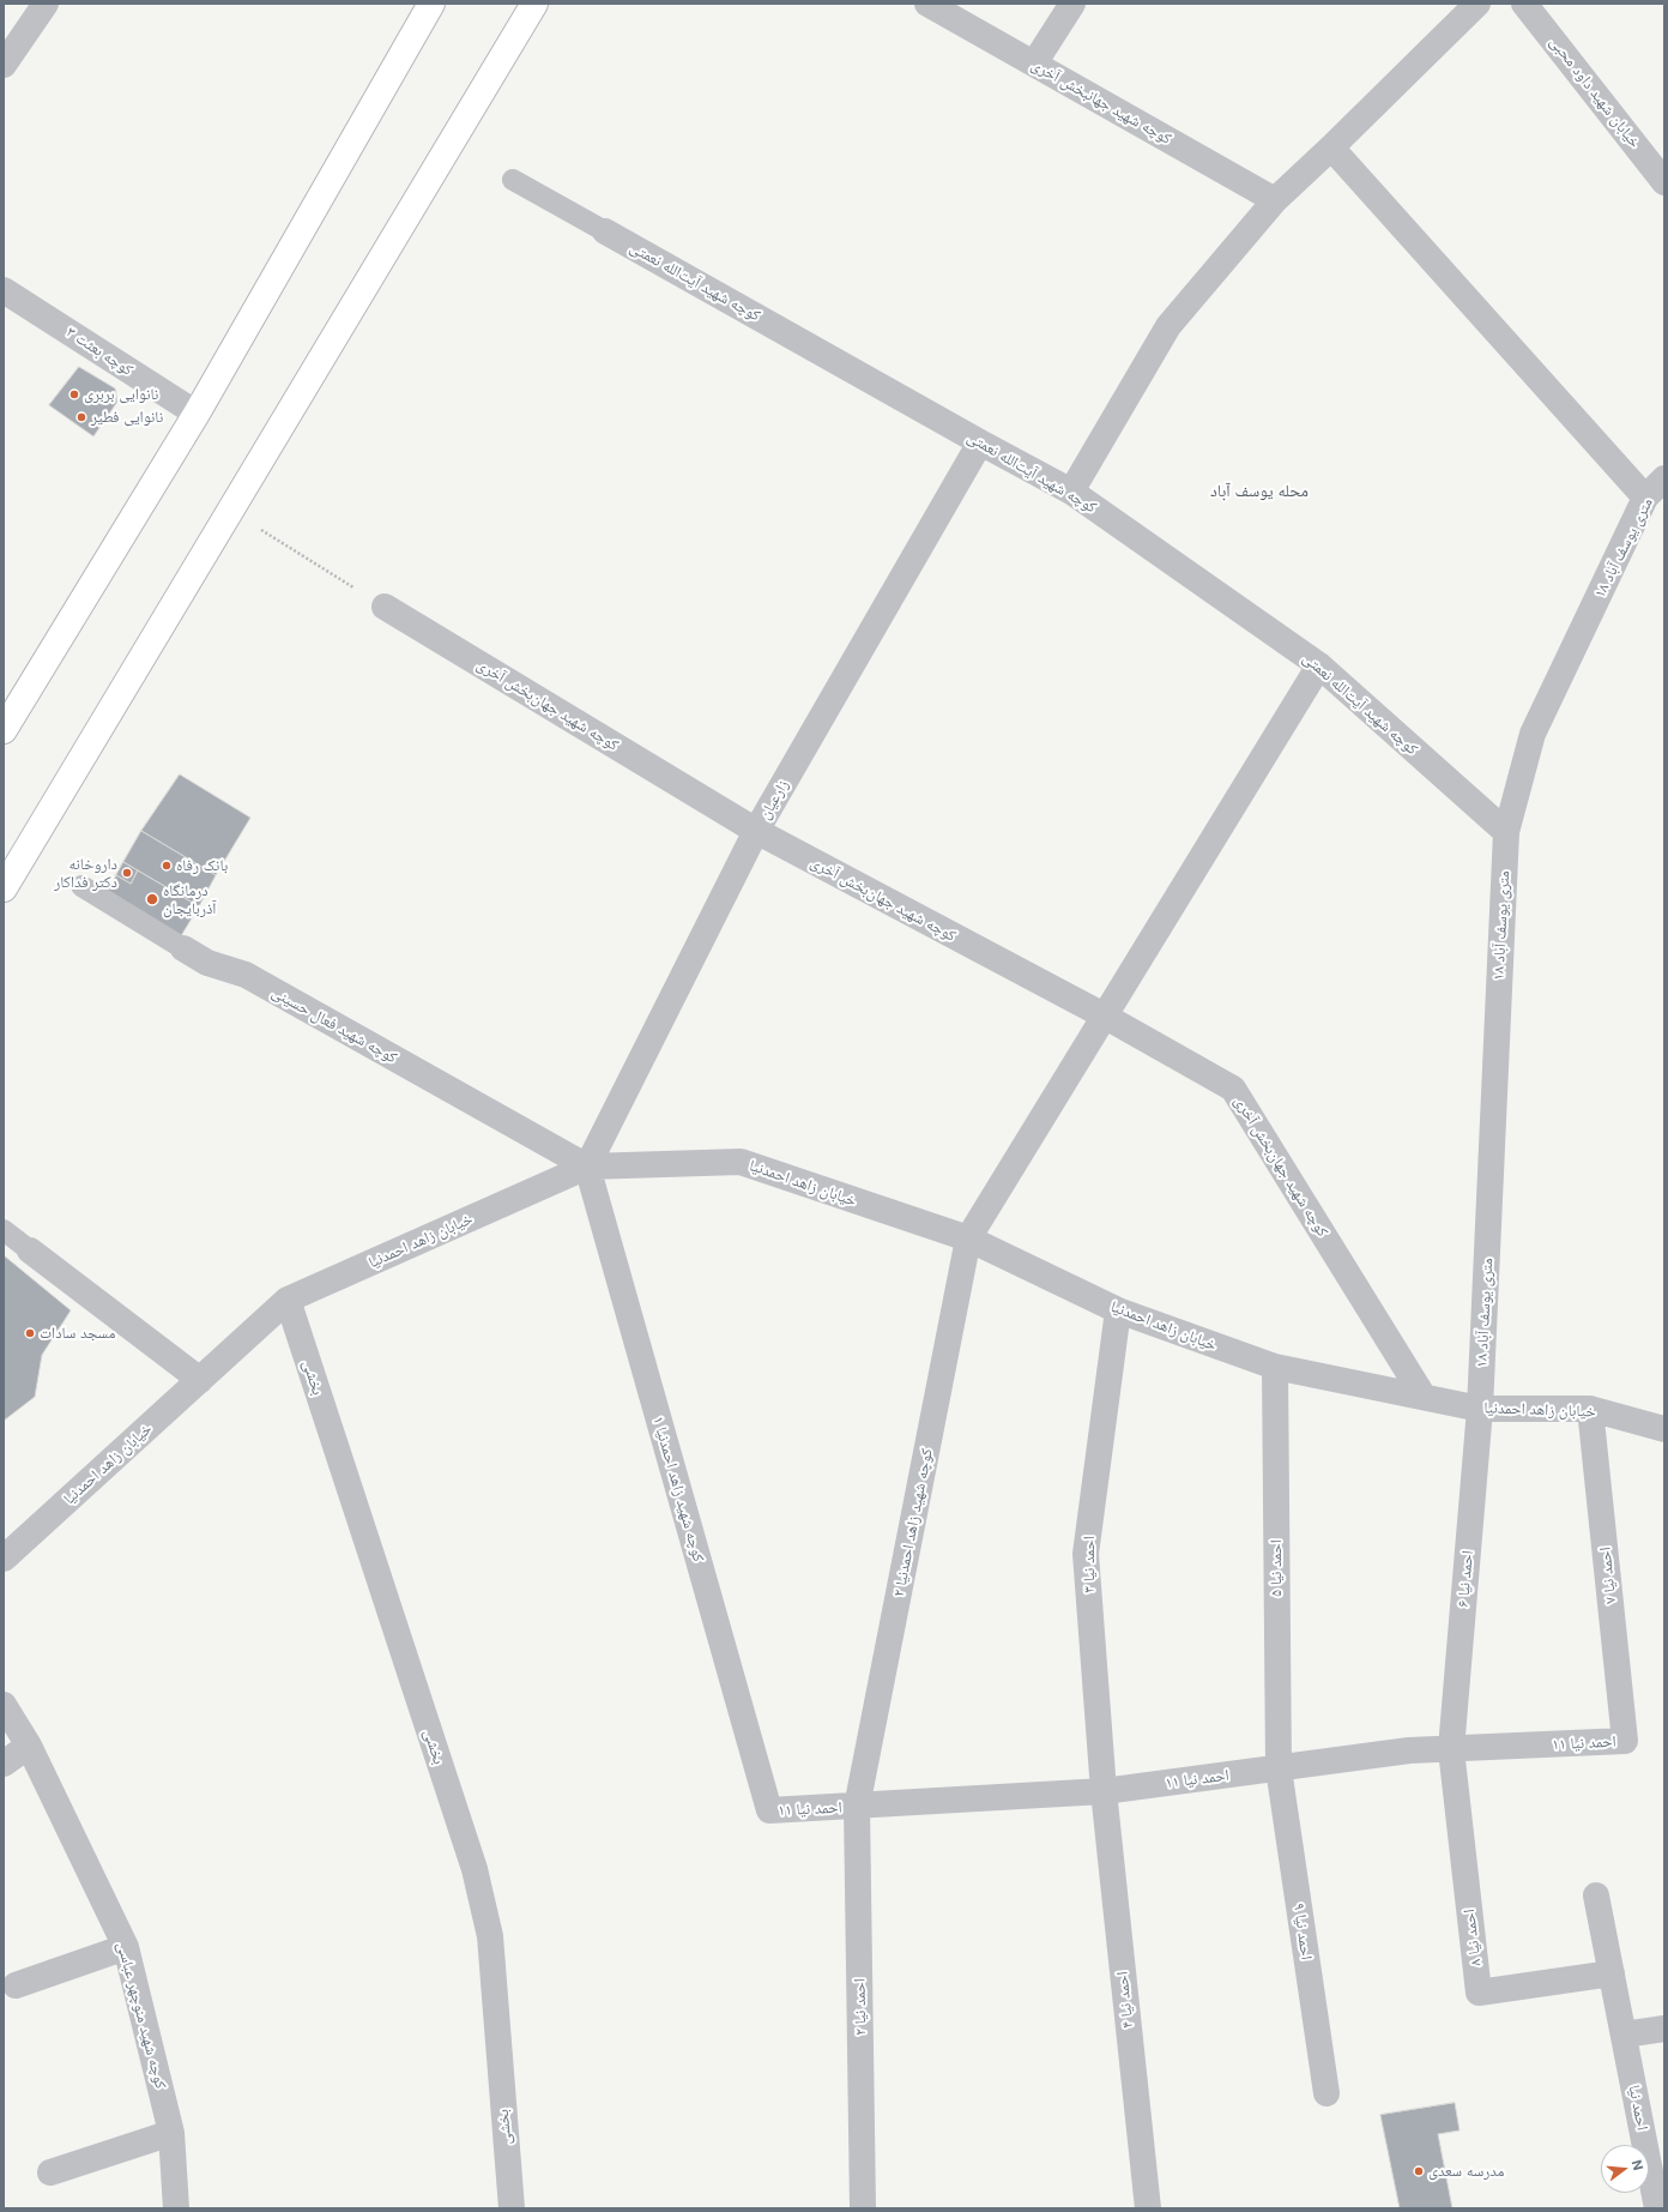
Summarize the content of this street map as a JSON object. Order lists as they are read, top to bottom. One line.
{"streets":{"street":["خیابان شهید داود محبی","کوچه شهید جهانبخش آخری","کوچه شهید آیت‌الله نعمتی","کوچه بعثت ۳","۱۸ متری یوسف آباد","کوچه شهید جهان‌بخش آخری","زارعیان","کوچه شهید فعال حسینی","خیابان زاهد احمدنیا","بخشی","کوچه شهید زاهد احمدنیا ۱","کوچه شهید زاهد احمدنیا ۲","احمد نیا ۳","احمد نیا ۵","احمد نیا ۷","احمد نیا ۶","احمد نیا ۱۱","احمد نیا ۹","احمد نیا ۸","احمد نیا ۴","احمد نیا ۲","کوچه شهید منوچهر عباسی","احمد نیا"]},"crossings":[["کوچه شهید آیت‌الله نعمتی","۱۸ متری یوسف آباد"],["کوچه شهید آیت‌الله نعمتی","زارعیان"],["۱۸ متری یوسف آباد","خیابان زاهد احمدنیا"],["۱۸ متری یوسف آباد","احمد نیا ۶"],["کوچه شهید جهان‌بخش آخری","زارعیان"],["کوچه شهید جهان‌بخش آخری","خیابان زاهد احمدنیا"],["زارعیان","کوچه شهید فعال حسینی"],["زارعیان","خیابان زاهد احمدنیا"],["زارعیان","کوچه شهید زاهد احمدنیا ۱"],["کوچه شهید فعال حسینی","خیابان زاهد احمدنیا"],["کوچه شهید فعال حسینی","کوچه شهید زاهد احمدنیا ۱"],["خیابان زاهد احمدنیا","بخشی"],["خیابان زاهد احمدنیا","کوچه شهید زاهد احمدنیا ۱"],["خیابان زاهد احمدنیا","کوچه شهید زاهد احمدنیا ۲"],["خیابان زاهد احمدنیا","احمد نیا ۳"],["خیابان زاهد احمدنیا","احمد نیا ۵"],["خیابان زاهد احمدنیا","احمد نیا ۷"],["خیابان زاهد احمدنیا","احمد نیا ۶"],["کوچه شهید زاهد احمدنیا ۱","احمد نیا ۱۱"],["کوچه شهید زاهد احمدنیا ۲","احمد نیا ۱۱"],["کوچه شهید زاهد احمدنیا ۲","احمد نیا ۲"],["احمد نیا ۳","احمد نیا ۱۱"],["احمد نیا ۳","احمد نیا ۴"],["احمد نیا ۵","احمد نیا ۱۱"],["احمد نیا ۵","احمد نیا ۹"],["احمد نیا ۷","احمد نیا ۱۱"],["احمد نیا ۶","احمد نیا ۱۱"],["احمد نیا ۶","احمد نیا ۸"],["احمد نیا ۱۱","احمد نیا ۹"],["احمد نیا ۱۱","احمد نیا ۸"],["احمد نیا ۱۱","احمد نیا ۴"],["احمد نیا ۱۱","احمد نیا ۲"],["احمد نیا ۸","احمد نیا"]],"districts":["محله یوسف آباد"],"places":["نانوایی بربری","نانوایی فطیر","بانک رفاه","داروخانه دکتر فداکار","درمانگاه آذربایجان","مسجد سادات","مدرسه سعدی"],"north":"right"}
